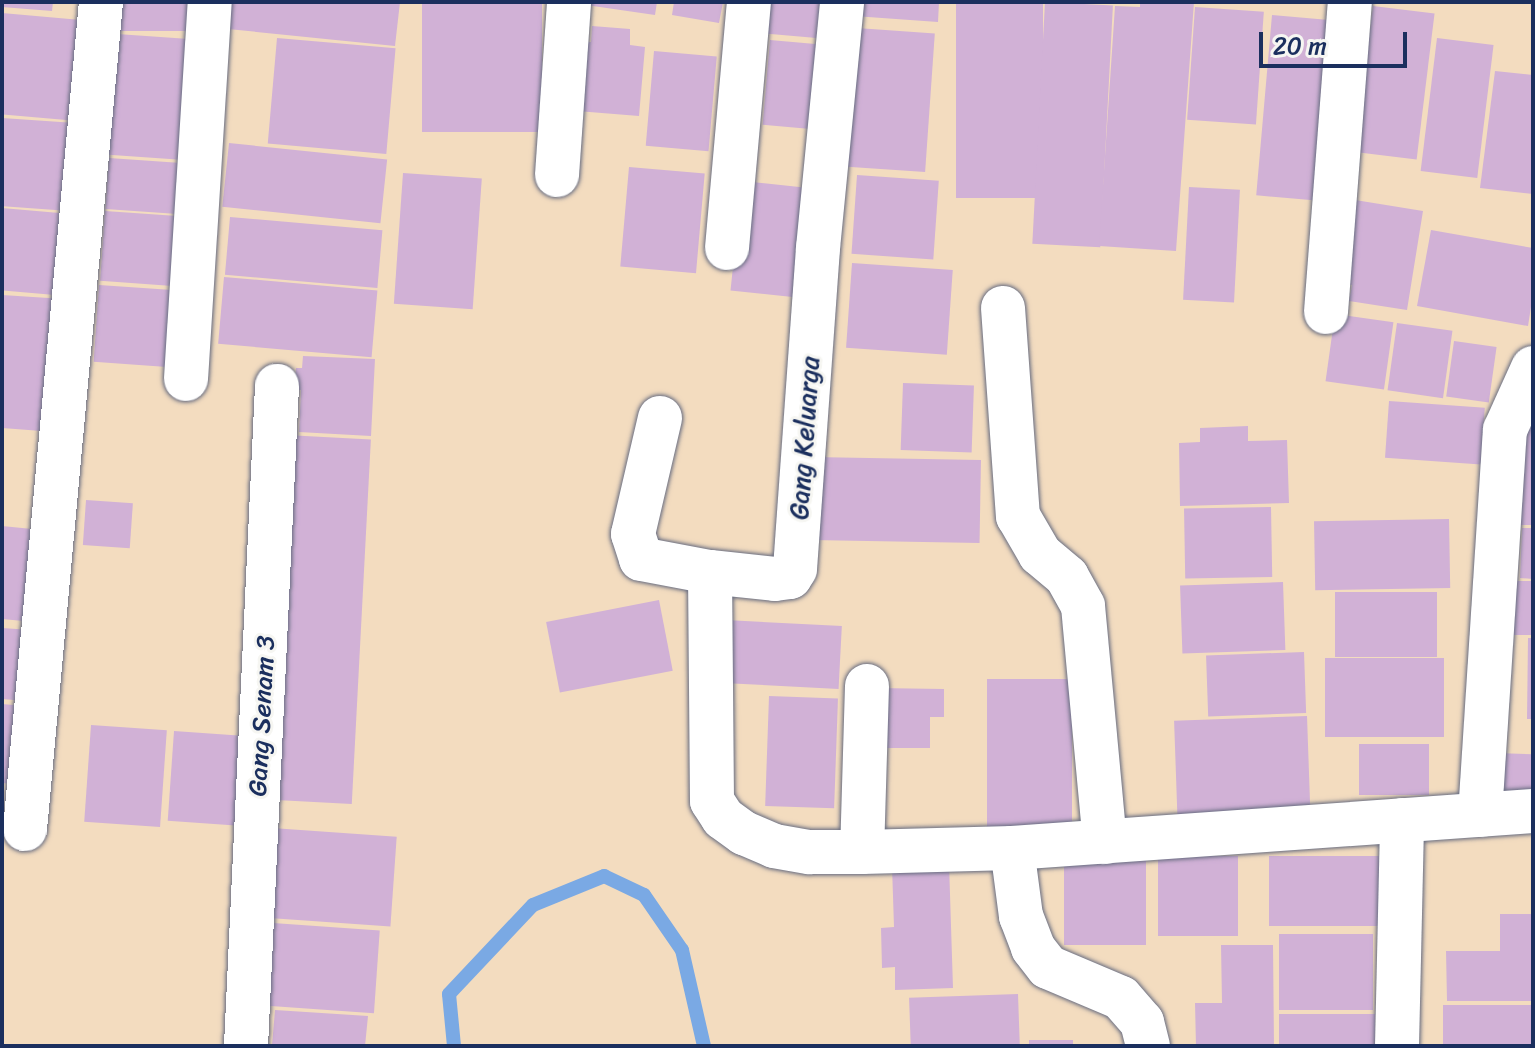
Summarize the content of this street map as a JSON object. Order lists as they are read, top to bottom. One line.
{"streets":{"street":["Gang Keluarga","Gang Senam 3"]},"scale_bar":"20 m"}
